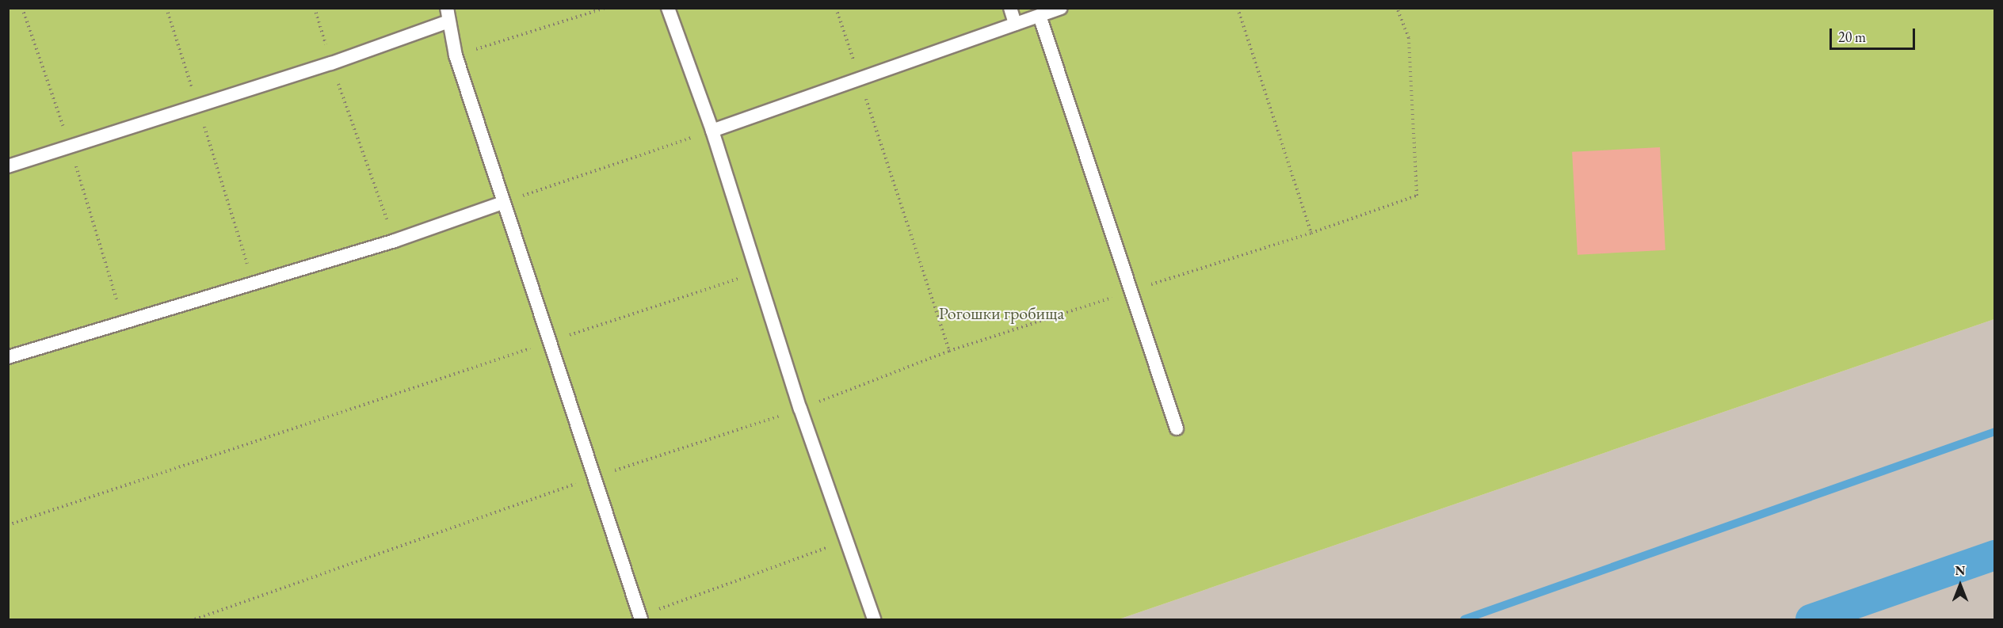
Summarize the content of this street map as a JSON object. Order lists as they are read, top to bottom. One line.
{"parks":["Рогошки гробища"],"scale_bar":"20 m","north":"top"}
